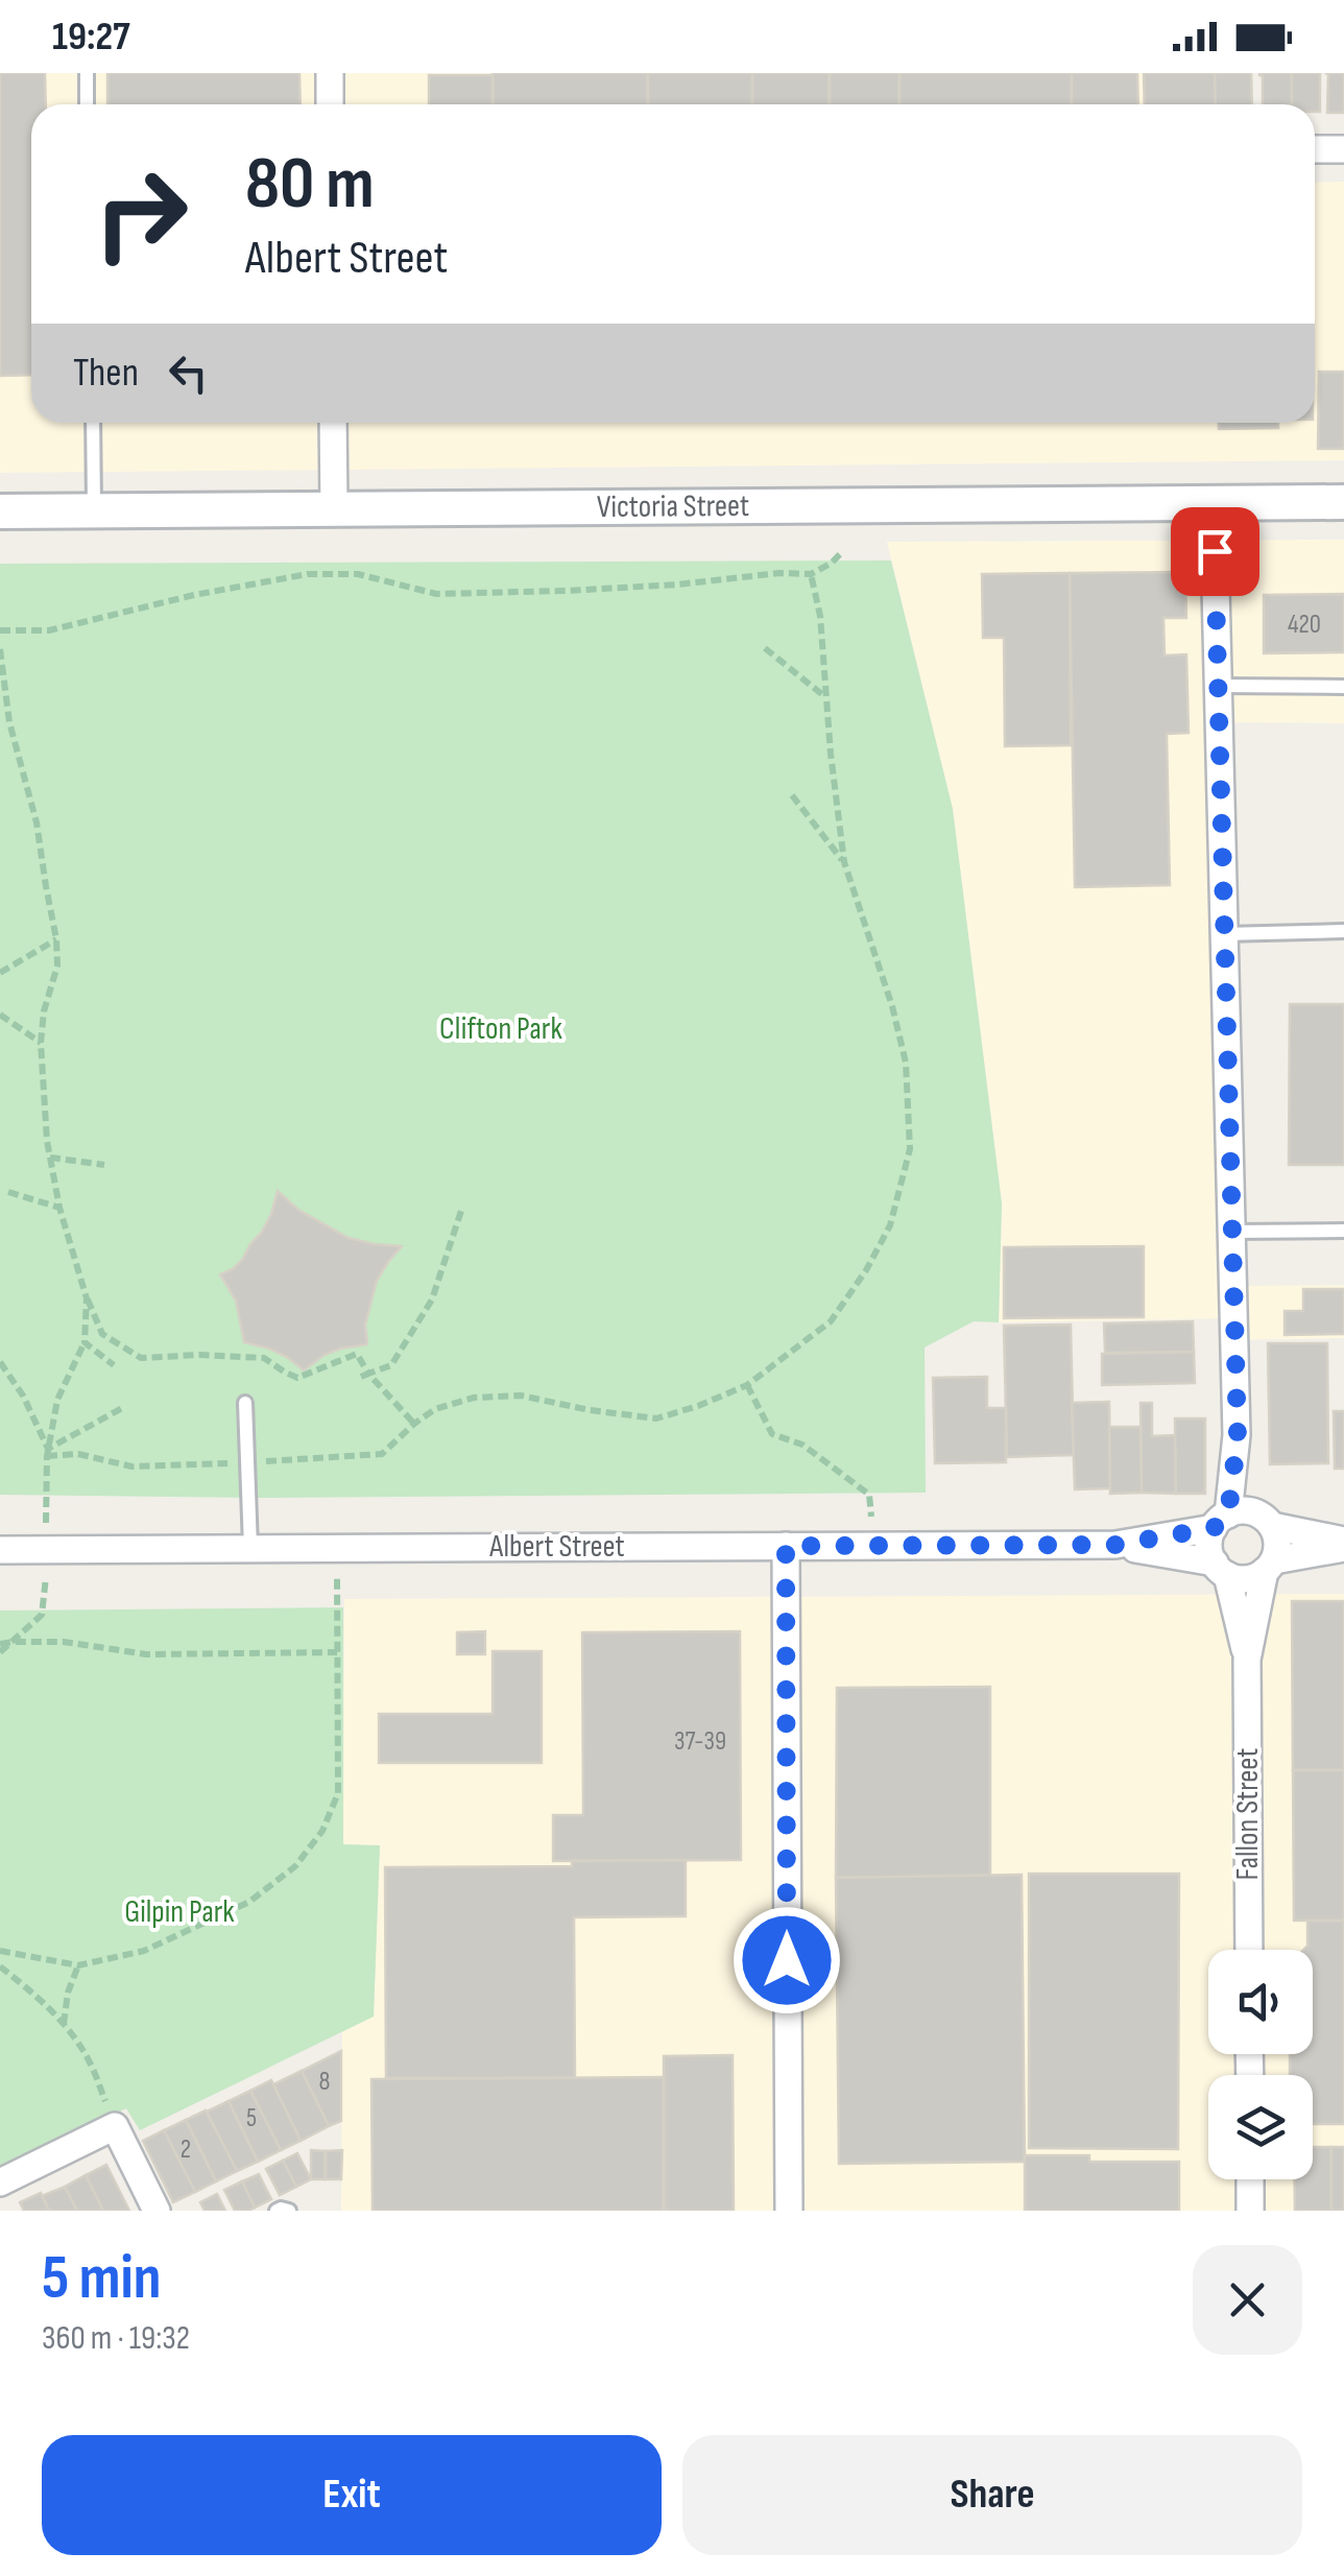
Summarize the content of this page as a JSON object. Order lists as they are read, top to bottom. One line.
{"streets":{"street":["Victoria Street","Albert Street","Fallon Street"]},"crossings":[["Albert Street","Fallon Street"]],"parks":["Clifton Park","Gilpin Park"],"house_numbers":["420","37-39","8","5","2"],"page":{"status":"19:27","turn":["80 m","Albert Street"],"then":"Then","heading":["5 min","360 m · 19:32"],"buttons":["Exit","Share"]}}
